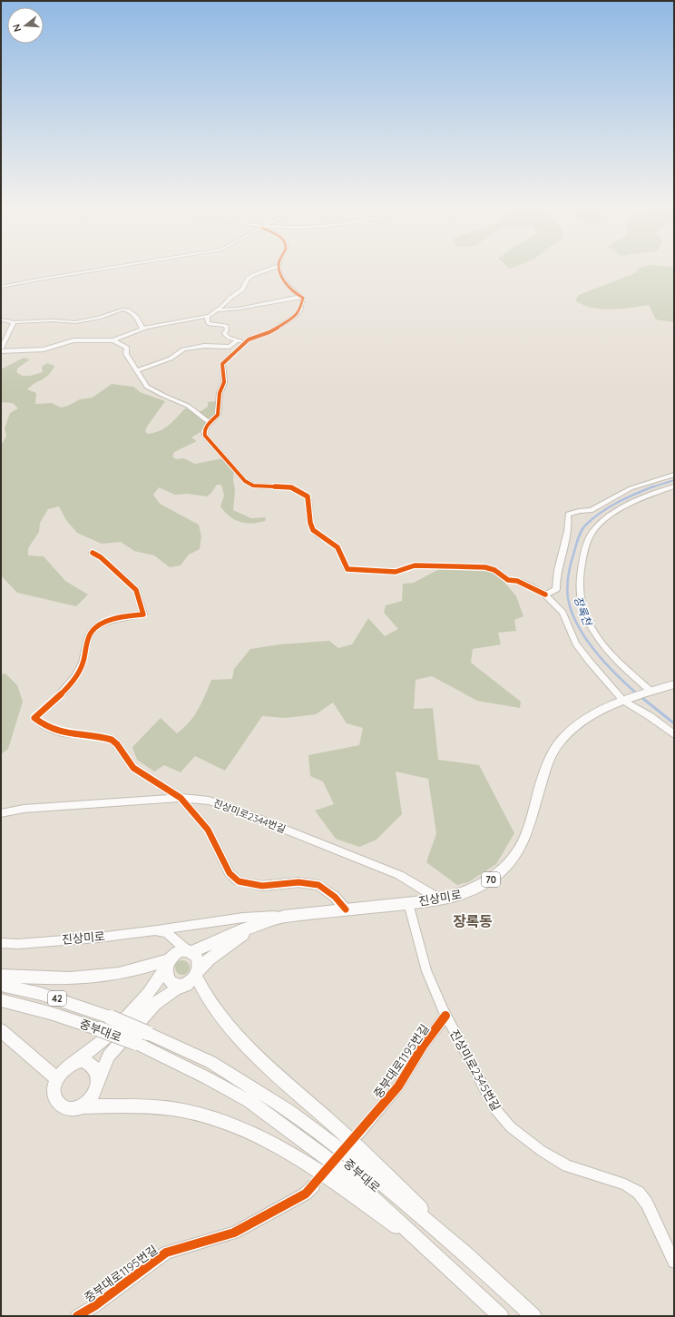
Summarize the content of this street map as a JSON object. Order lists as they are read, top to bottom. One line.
{"streets":{"main road":["70","진상미로","42","중부대로"],"street":["진상미로2344번길","중부대로1195번길","진상미로2345번길"]},"crossings":[["진상미로2344번길","진상미로"],["70","진상미로"],["진상미로","진상미로2345번길"],["중부대로1195번길","진상미로2345번길"]],"districts":["장록동"],"water":["장록천"],"north":"left"}
